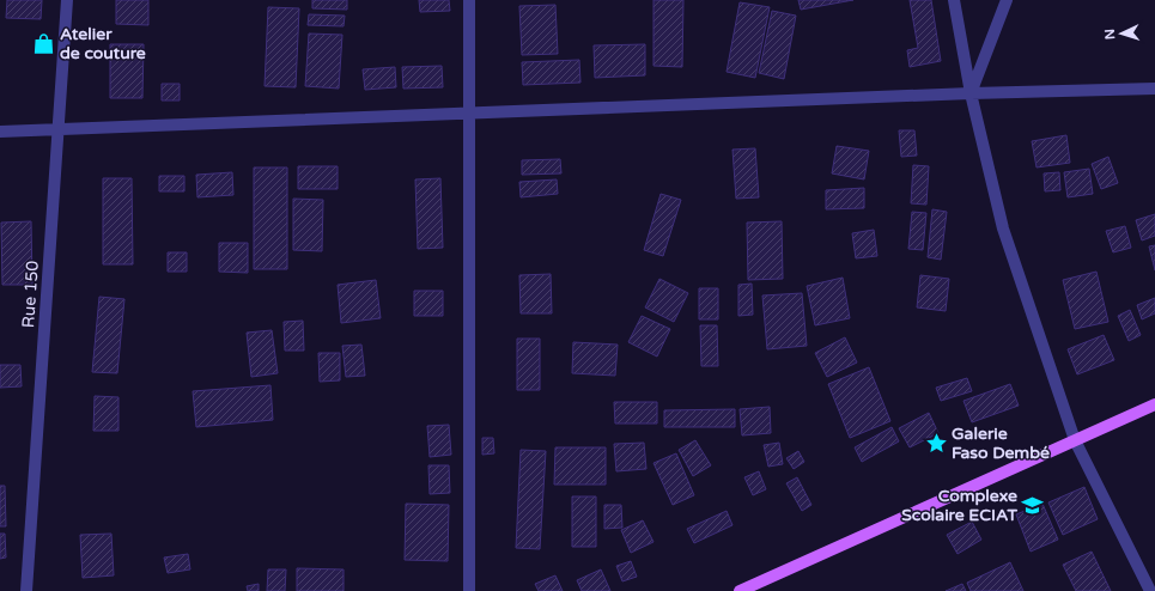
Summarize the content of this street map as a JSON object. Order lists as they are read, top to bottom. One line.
{"streets":{"street":["Rue 150"]},"places":{"shop":["Atelier de couture"],"place":["Galerie Faso Dembé"],"school or university":["Complexe Scolaire ECIAT"]},"north":"left"}
